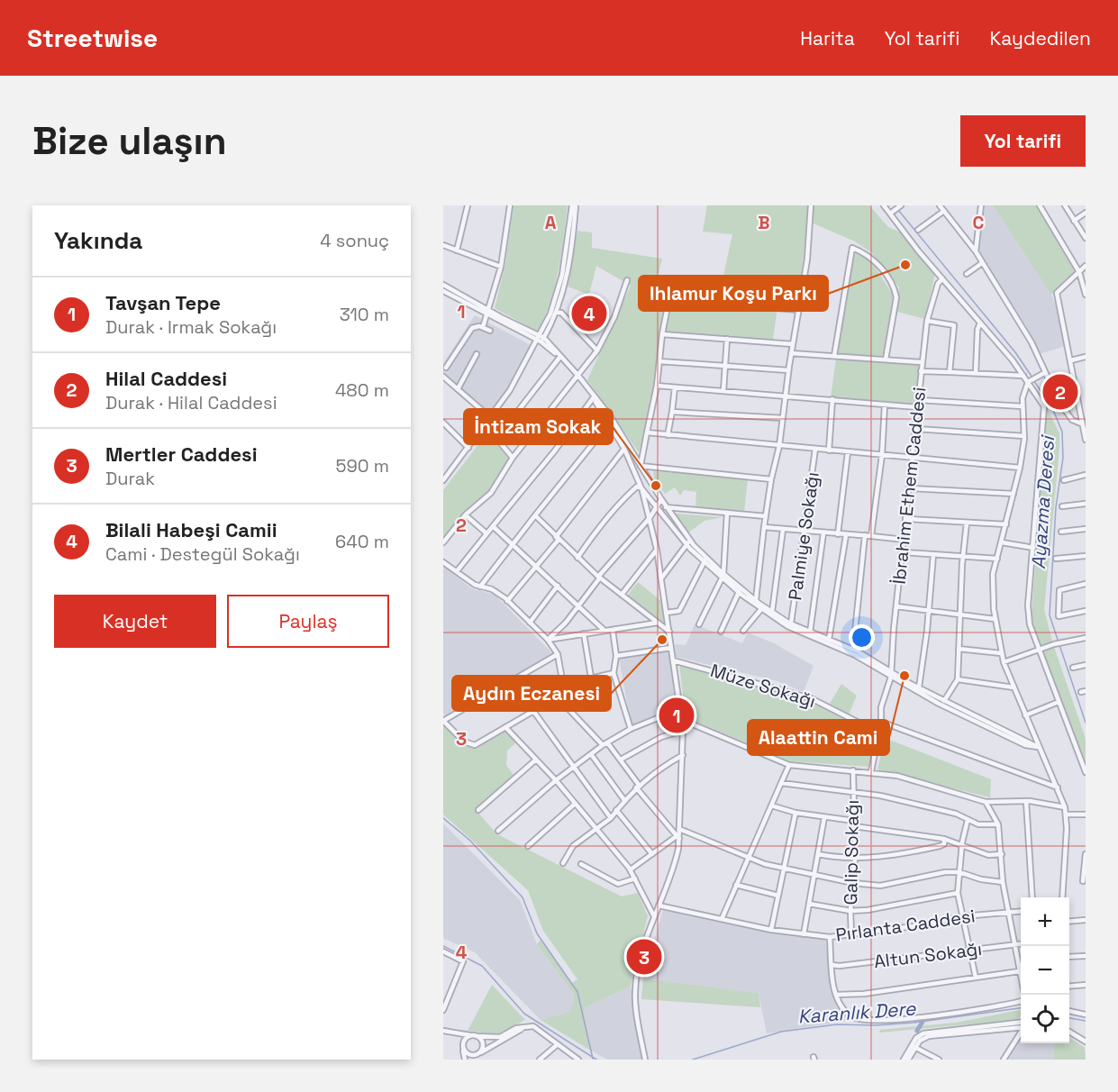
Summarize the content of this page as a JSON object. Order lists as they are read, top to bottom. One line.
{"streets":{"street":["İbrahim Ethem Caddesi","Palmiye Sokağı","Müze Sokağı","Galip Sokağı","Pırlanta Caddesi","Altun Sokağı"]},"crossings":[["İbrahim Ethem Caddesi","Müze Sokağı"],["Galip Sokağı","Pırlanta Caddesi"]],"water":["Ayazma Deresi","Karanlık Dere"],"places":["Ihlamur Koşu Parkı","İntizam Sokak","Aydın Eczanesi","Alaattin Cami"],"page":{"header":"Streetwise","nav":["Harita","Yol tarifi","Kaydedilen"],"buttons":["Yol tarifi",["Kaydet","Paylaş"]],"title":"Bize ulaşın","heading":["Yakında","4 sonuç"],"list":[{"mark":"1","name":"Tavşan Tepe","note":"Durak · Irmak Sokağı","value":"310 m"},{"mark":"2","name":"Hilal Caddesi","note":"Durak · Hilal Caddesi","value":"480 m"},{"mark":"3","name":"Mertler Caddesi","note":"Durak","value":"590 m"},{"mark":"4","name":"Bilali Habeşi Camii","note":"Cami · Destegül Sokağı","value":"640 m"}],"pins":["4","2","1","3"],"map_buttons":["+","−"]},"grid":{"columns":["A","B","C"],"rows":["1","2","3","4"]}}
